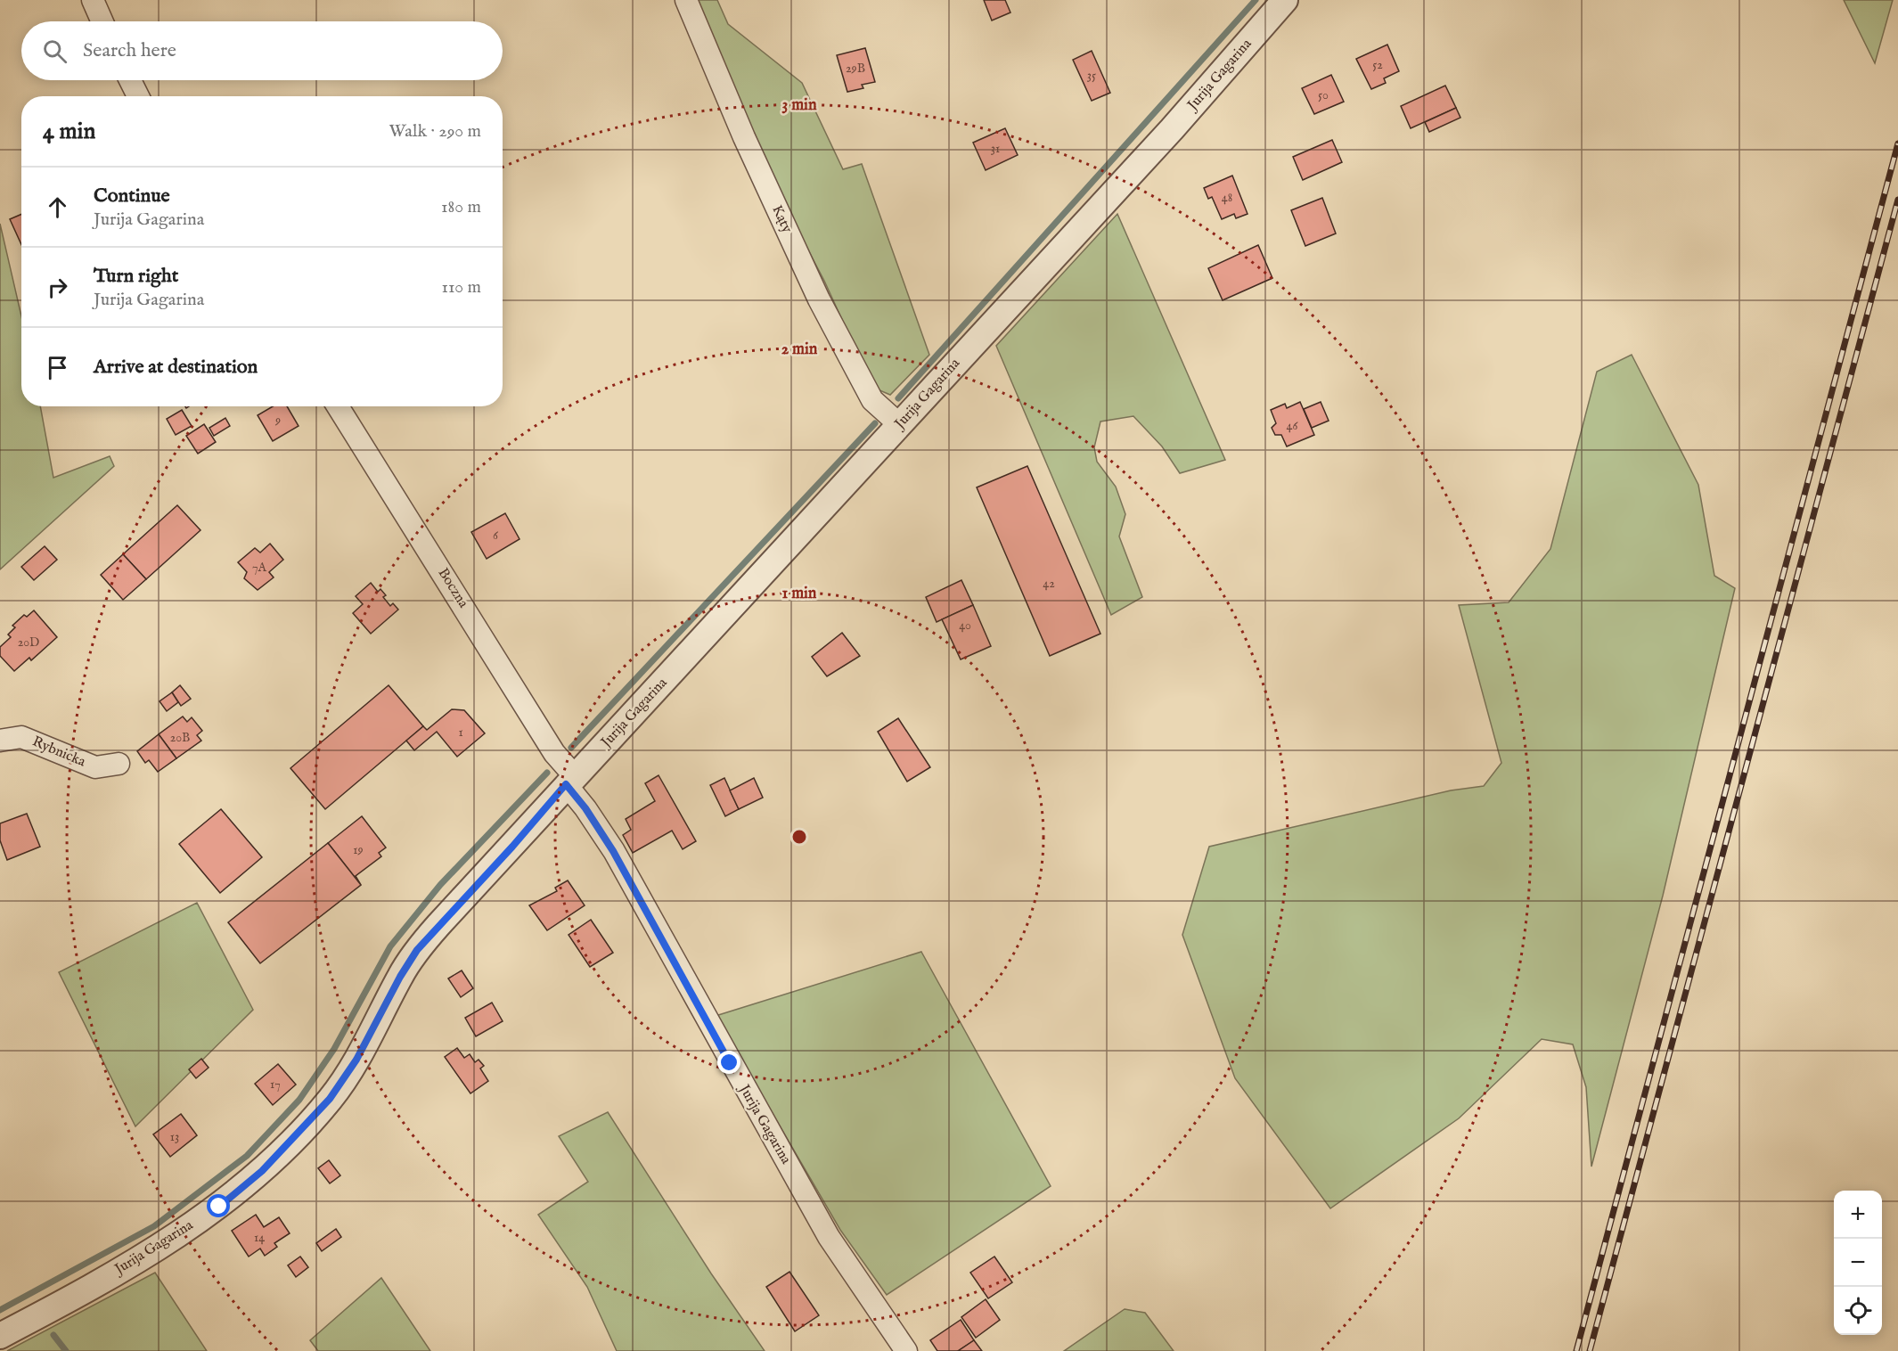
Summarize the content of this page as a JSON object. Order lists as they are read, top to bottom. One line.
{"streets":{"street":["Jurija Gagarina","Kąty","Boczna","Rybnicka"]},"crossings":[["Jurija Gagarina","Kąty"],["Jurija Gagarina","Boczna"]],"house_numbers":["52","29B","35","50","31","48","9","46","6","7A","42","40","20D","1","20B","19","17","13","14"],"page":{"search":"Search here","heading":["4 min","Walk · 290 m"],"list":[["Continue","Jurija Gagarina","180 m"],["Turn right","Jurija Gagarina","110 m"],"Arrive at destination"],"map_buttons":["+","−"]},"rings":["3 min","2 min","1 min"]}
